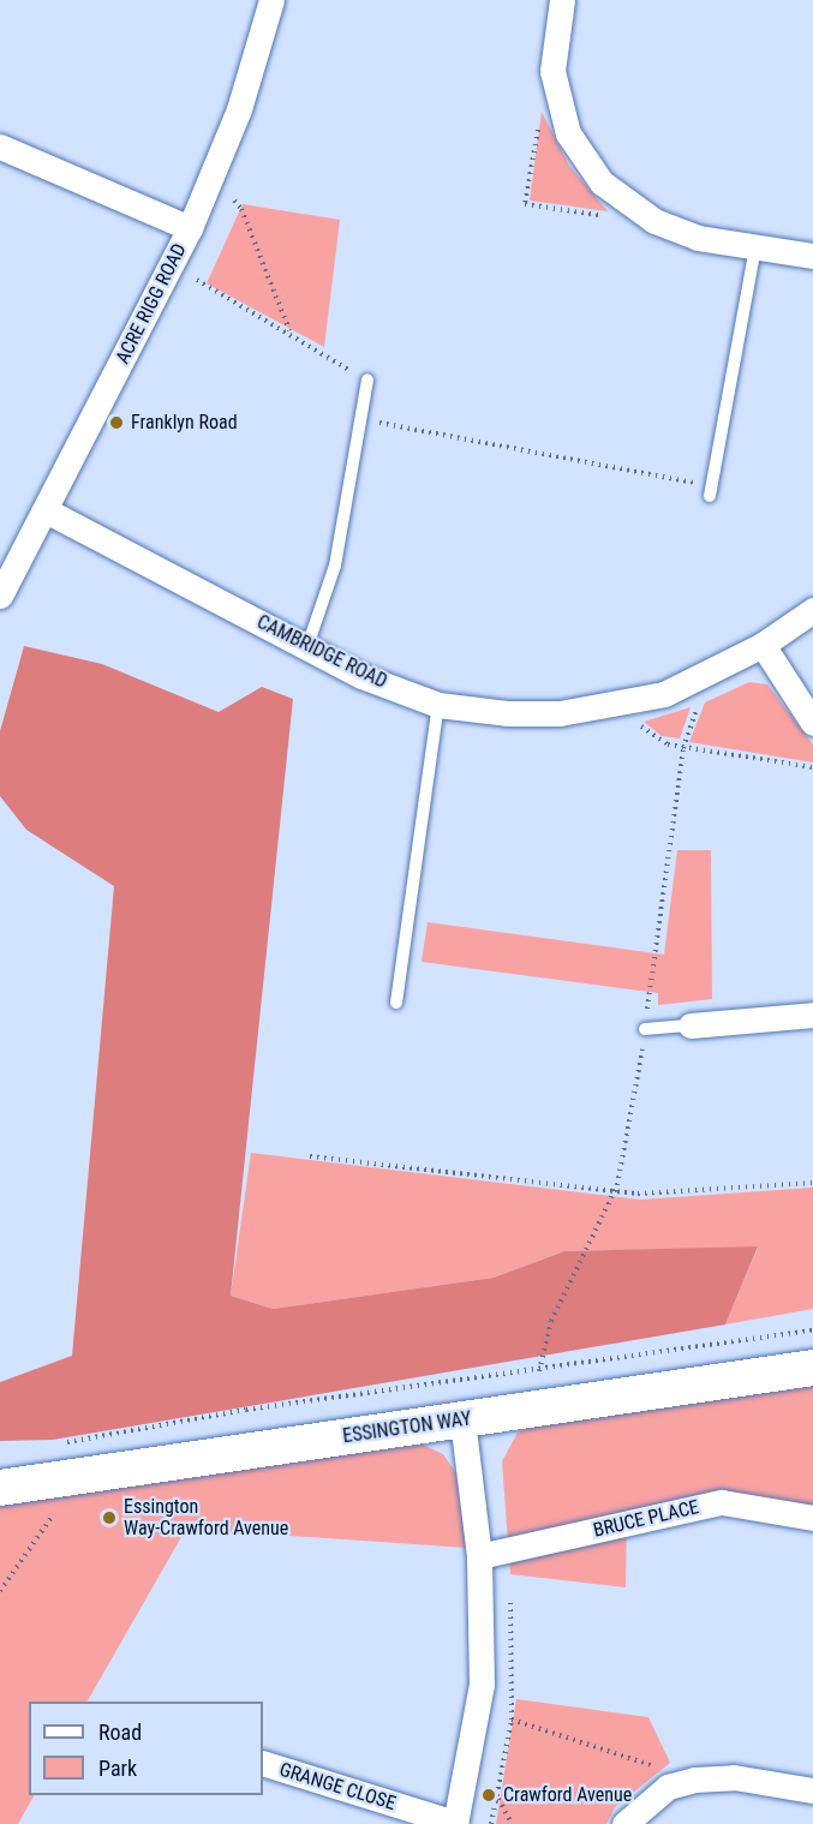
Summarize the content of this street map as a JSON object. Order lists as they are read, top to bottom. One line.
{"streets":{"street":["ACRE RIGG ROAD","CAMBRIDGE ROAD","ESSINGTON WAY","BRUCE PLACE","GRANGE CLOSE"]},"crossings":[["ACRE RIGG ROAD","CAMBRIDGE ROAD"]],"places":["Franklyn Road","Essington Way-Crawford Avenue","Crawford Avenue"],"legend":["Road","Park"]}
